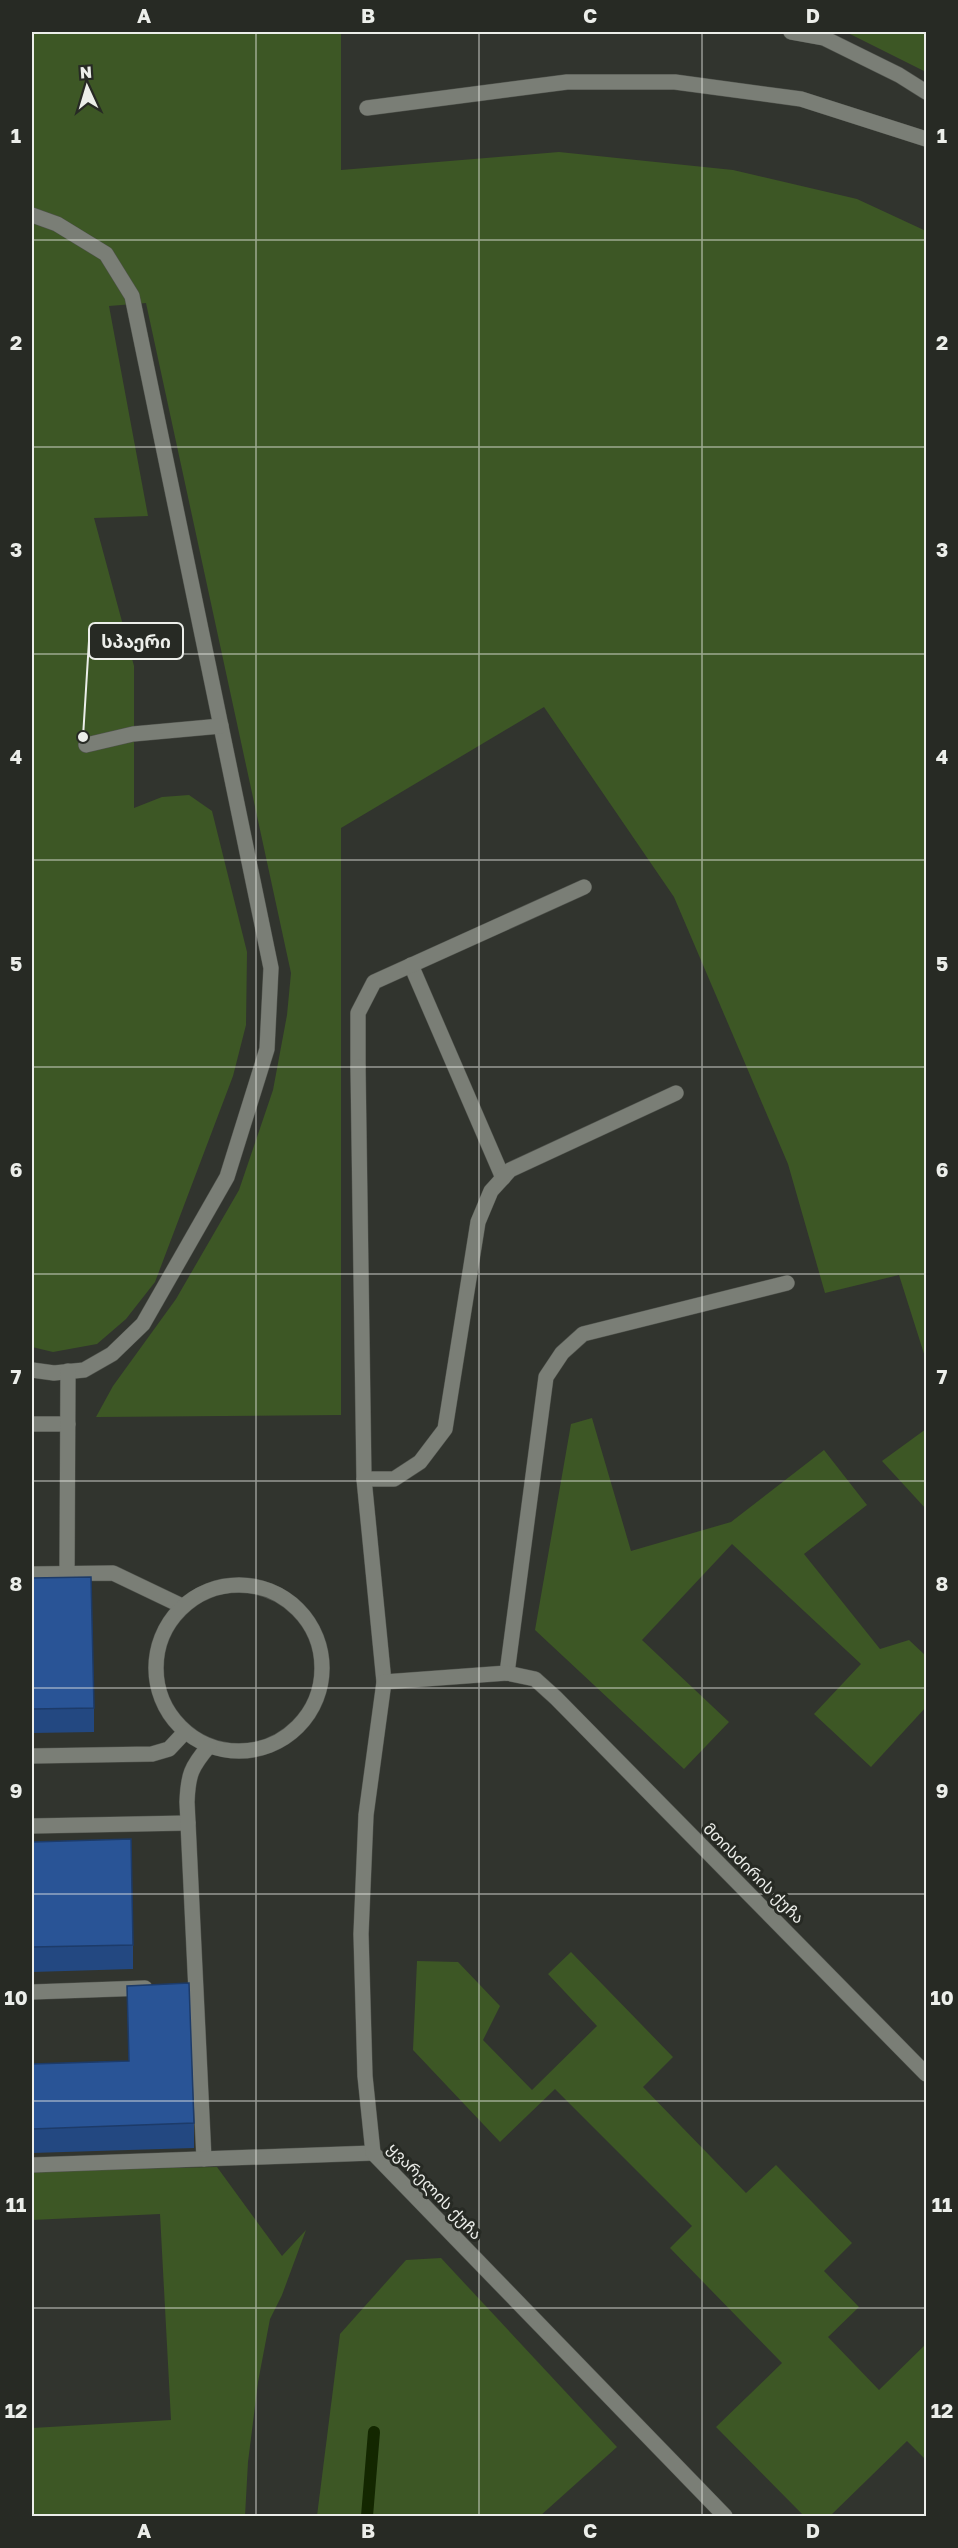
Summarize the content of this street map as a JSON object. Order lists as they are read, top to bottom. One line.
{"streets":{"street":["მთისძირის ქუჩა","ყვარელის ქუჩა"]},"crossings":[["მთისძირის ქუჩა","ყვარელის ქუჩა"]],"places":["სპაერი"],"north":"top","grid":{"columns":["A","B","C","D"],"rows":["1","2","3","4","5","6","7","8","9","10","11","12"]}}
